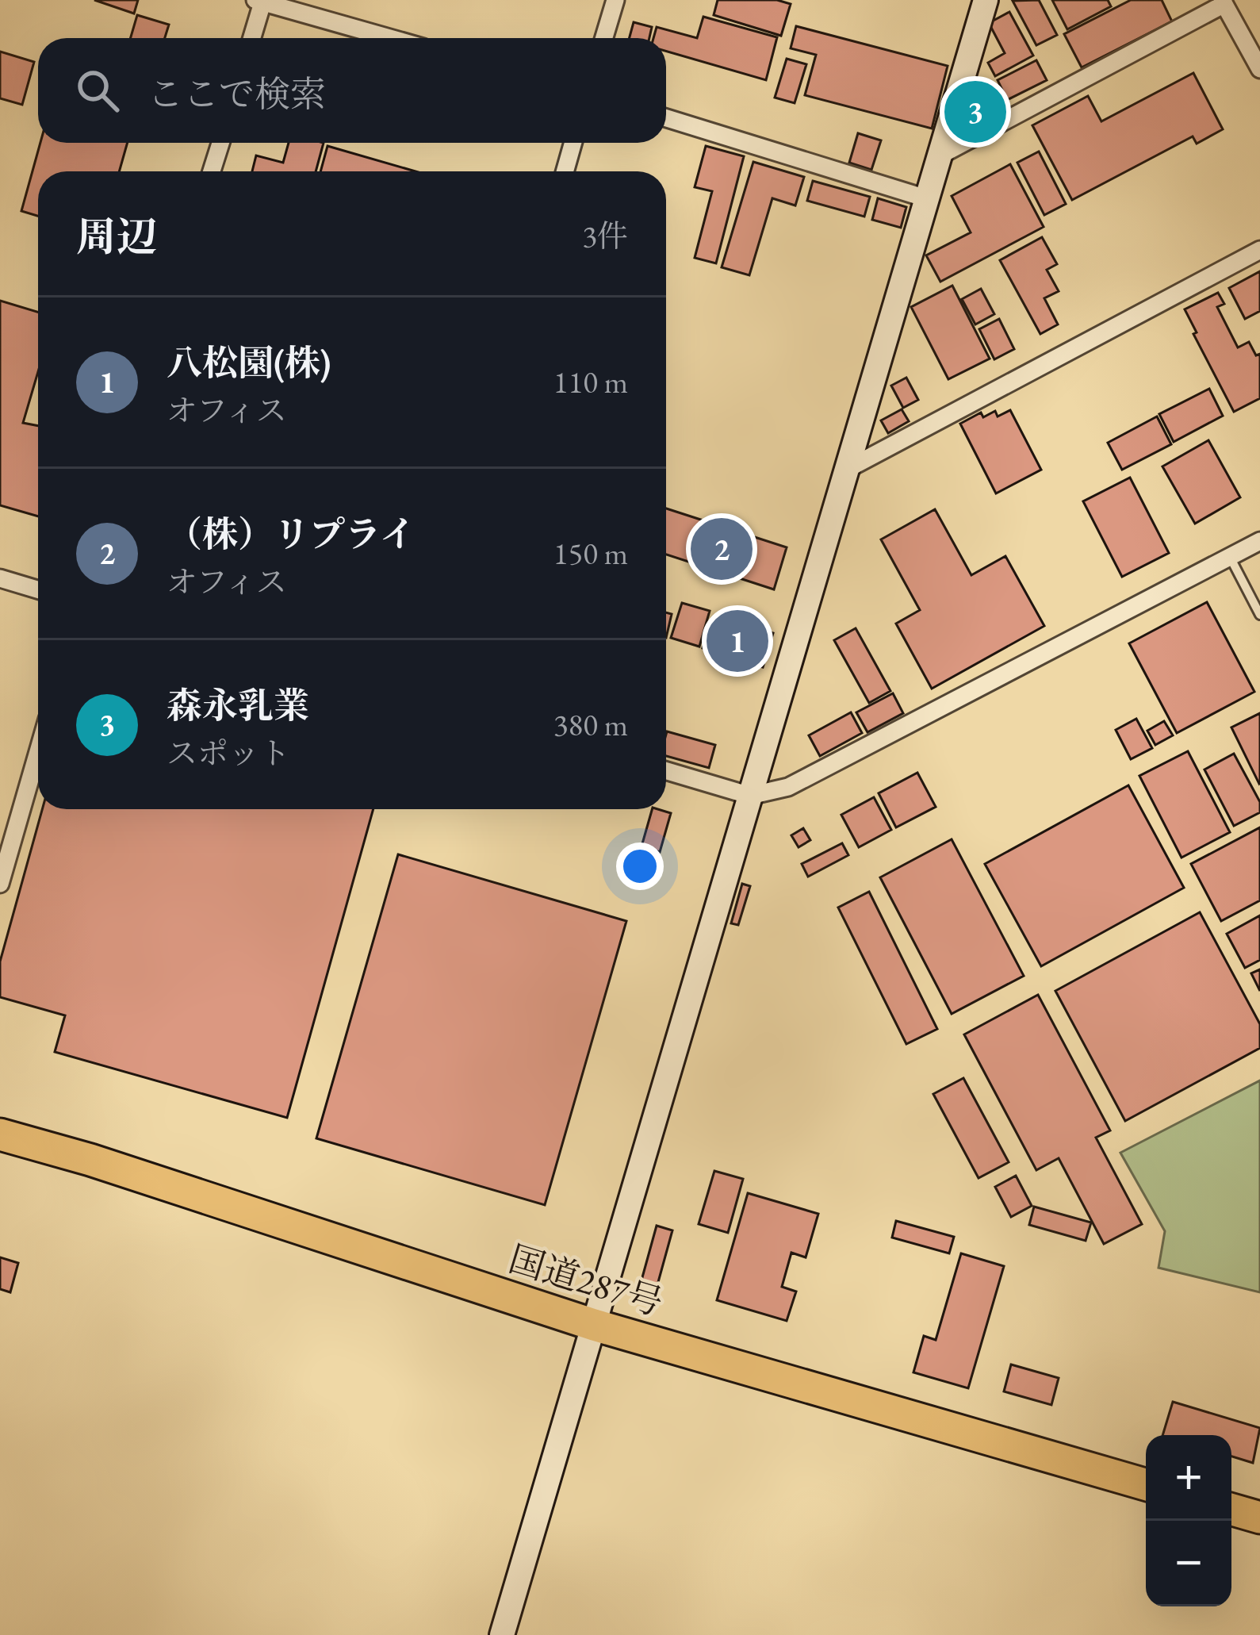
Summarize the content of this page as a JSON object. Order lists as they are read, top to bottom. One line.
{"streets":{"highway":["国道287号"]},"page":{"search":"ここで検索","pins":["3","2","1"],"heading":["周辺","3件"],"list":[{"mark":"1","name":"八松園(株)","note":"オフィス","value":"110 m"},{"mark":"2","name":"（株）リプライ","note":"オフィス","value":"150 m"},{"mark":"3","name":"森永乳業","note":"スポット","value":"380 m"}],"map_buttons":["+","−"]}}
